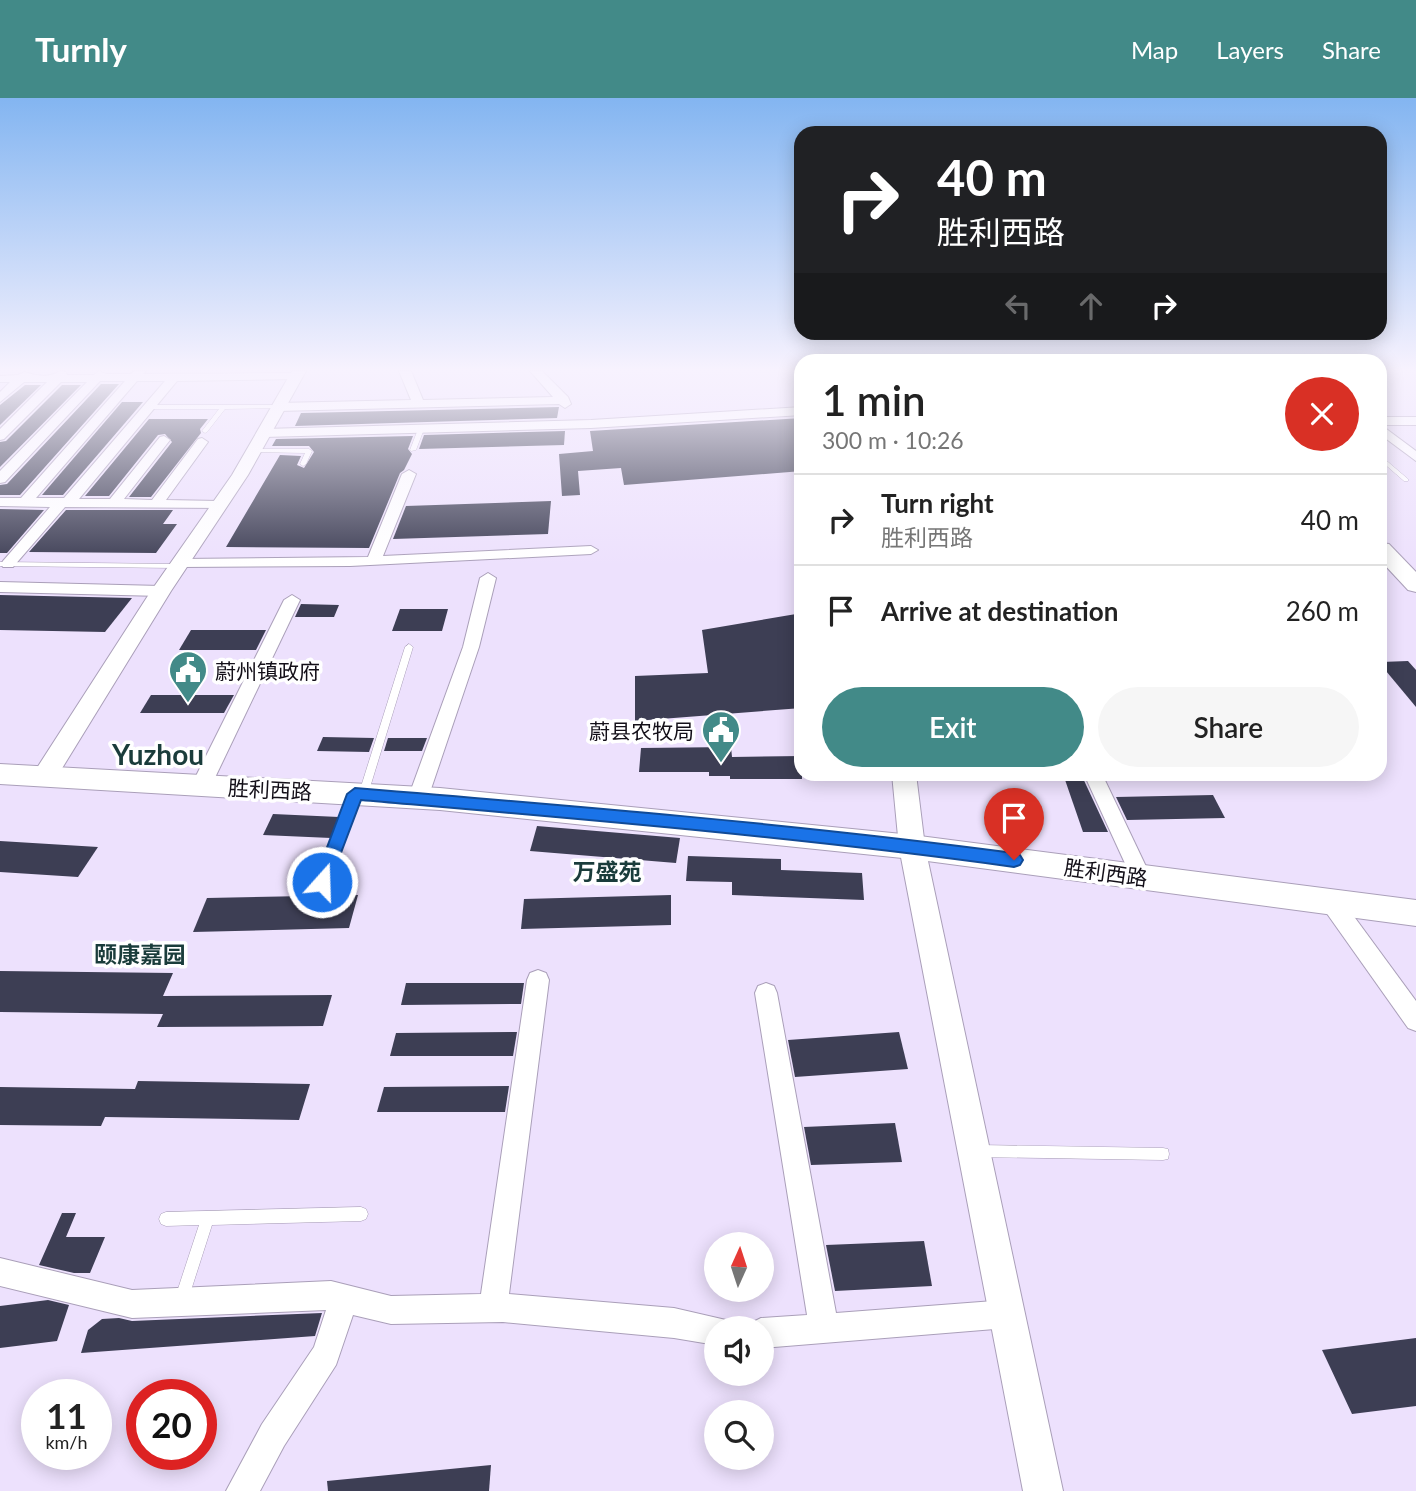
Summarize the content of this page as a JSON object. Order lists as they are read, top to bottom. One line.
{"streets":{"main road":["胜利西路"]},"districts":["Yuzhou","万盛苑","颐康嘉园"],"places":{"public building":["蔚州镇政府","蔚县农牧局"]},"north":"top","page":{"header":"Turnly","nav":["Map","Layers","Share"],"turn":["40 m","胜利西路"],"heading":["1 min","300 m · 10:26"],"list":[{"name":"Turn right","note":"胜利西路","value":"40 m"},{"name":"Arrive at destination","value":"260 m"}],"buttons":["Exit","Share"],"speed":"11 km/h","limit":"20"}}
